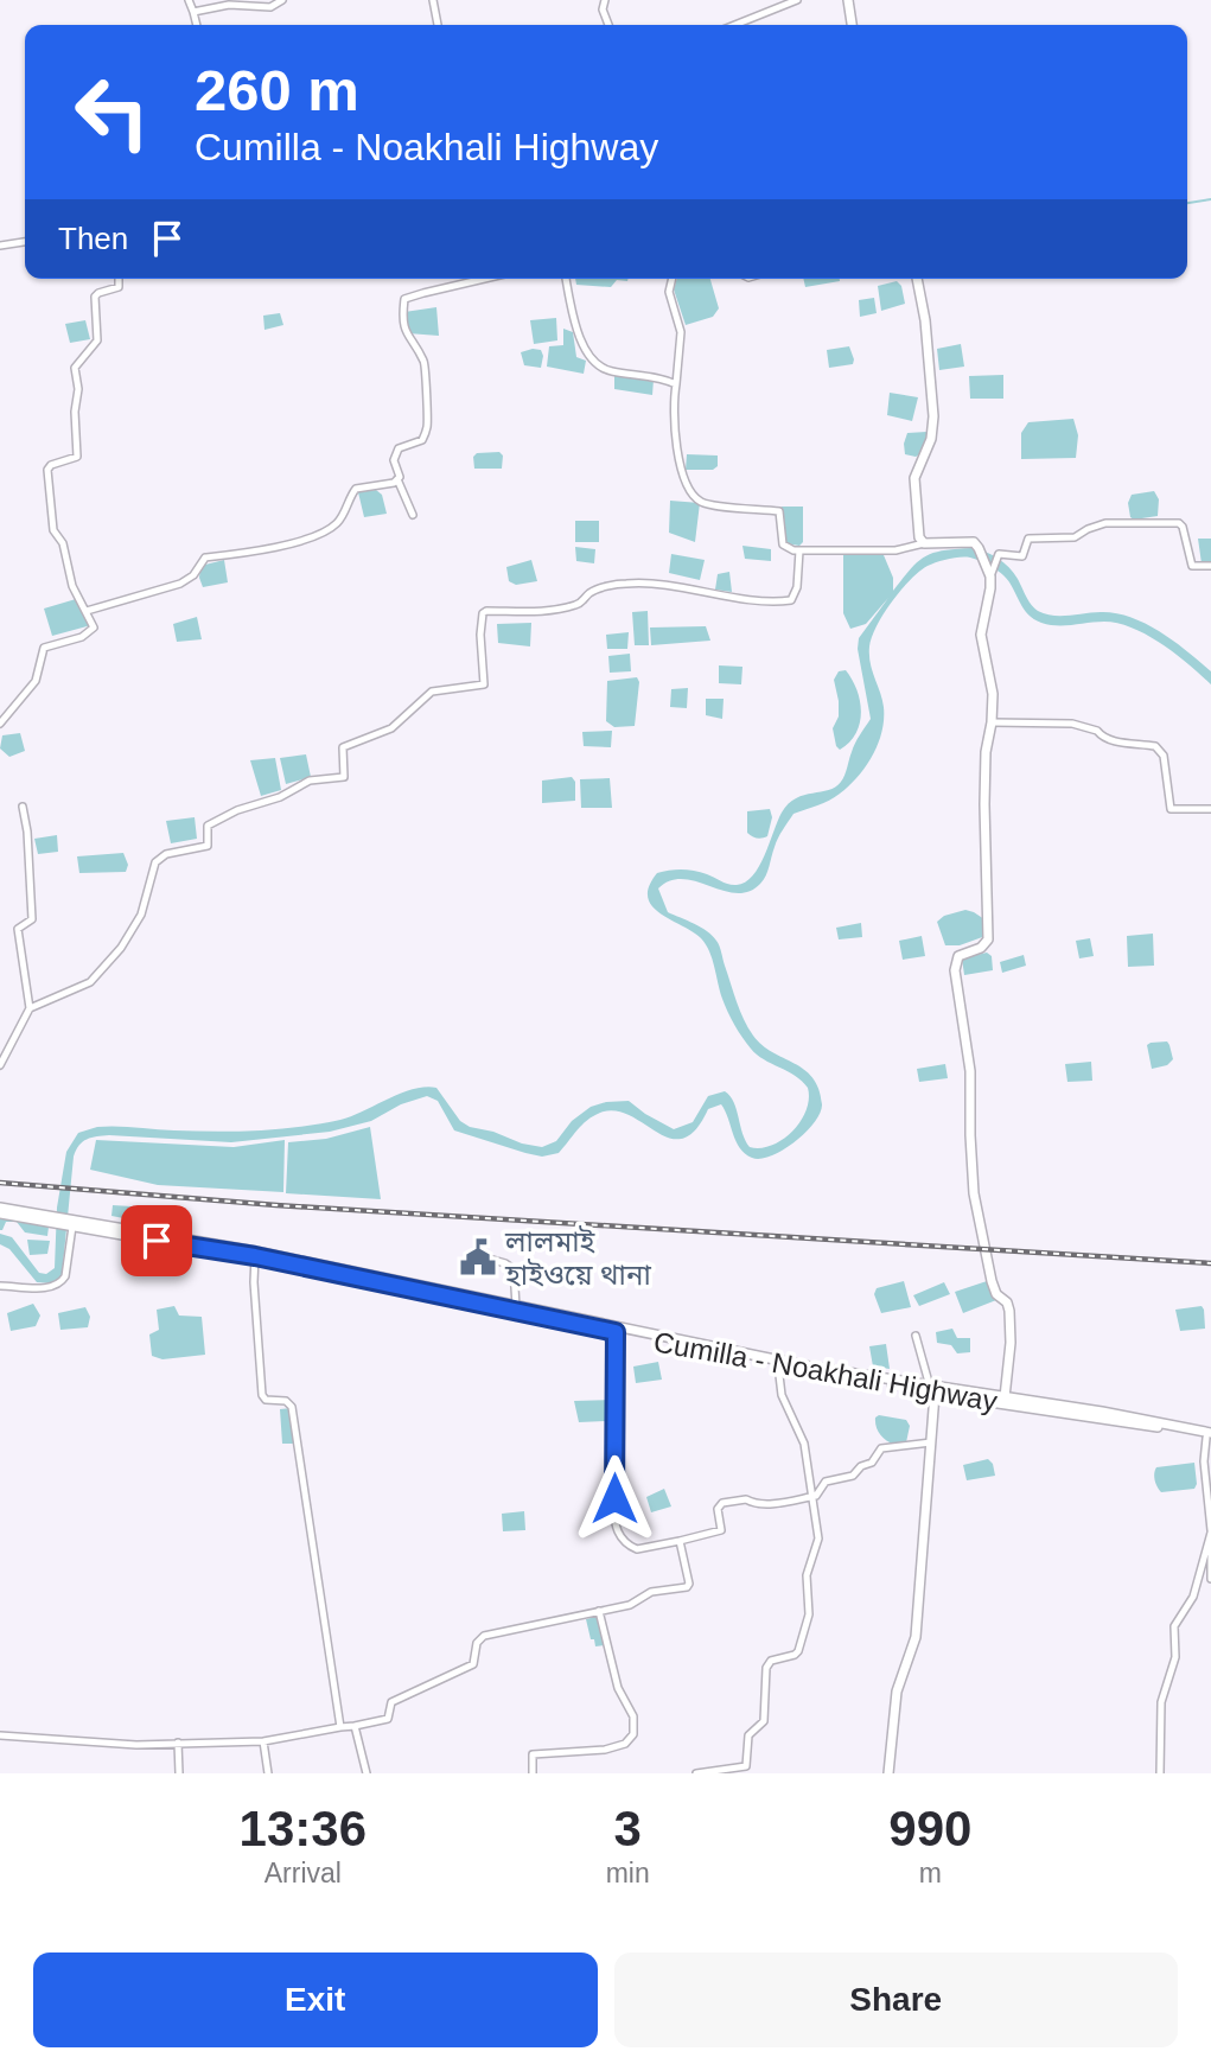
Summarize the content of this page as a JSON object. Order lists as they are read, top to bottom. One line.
{"streets":{"main road":["Cumilla - Noakhali Highway"]},"places":{"public building":["লালমাই হাইওয়ে থানা"]},"page":{"turn":["260 m","Cumilla - Noakhali Highway"],"then":"Then","eta":["13:36","Arrival","3","min","990","m"],"buttons":["Exit","Share"]}}
